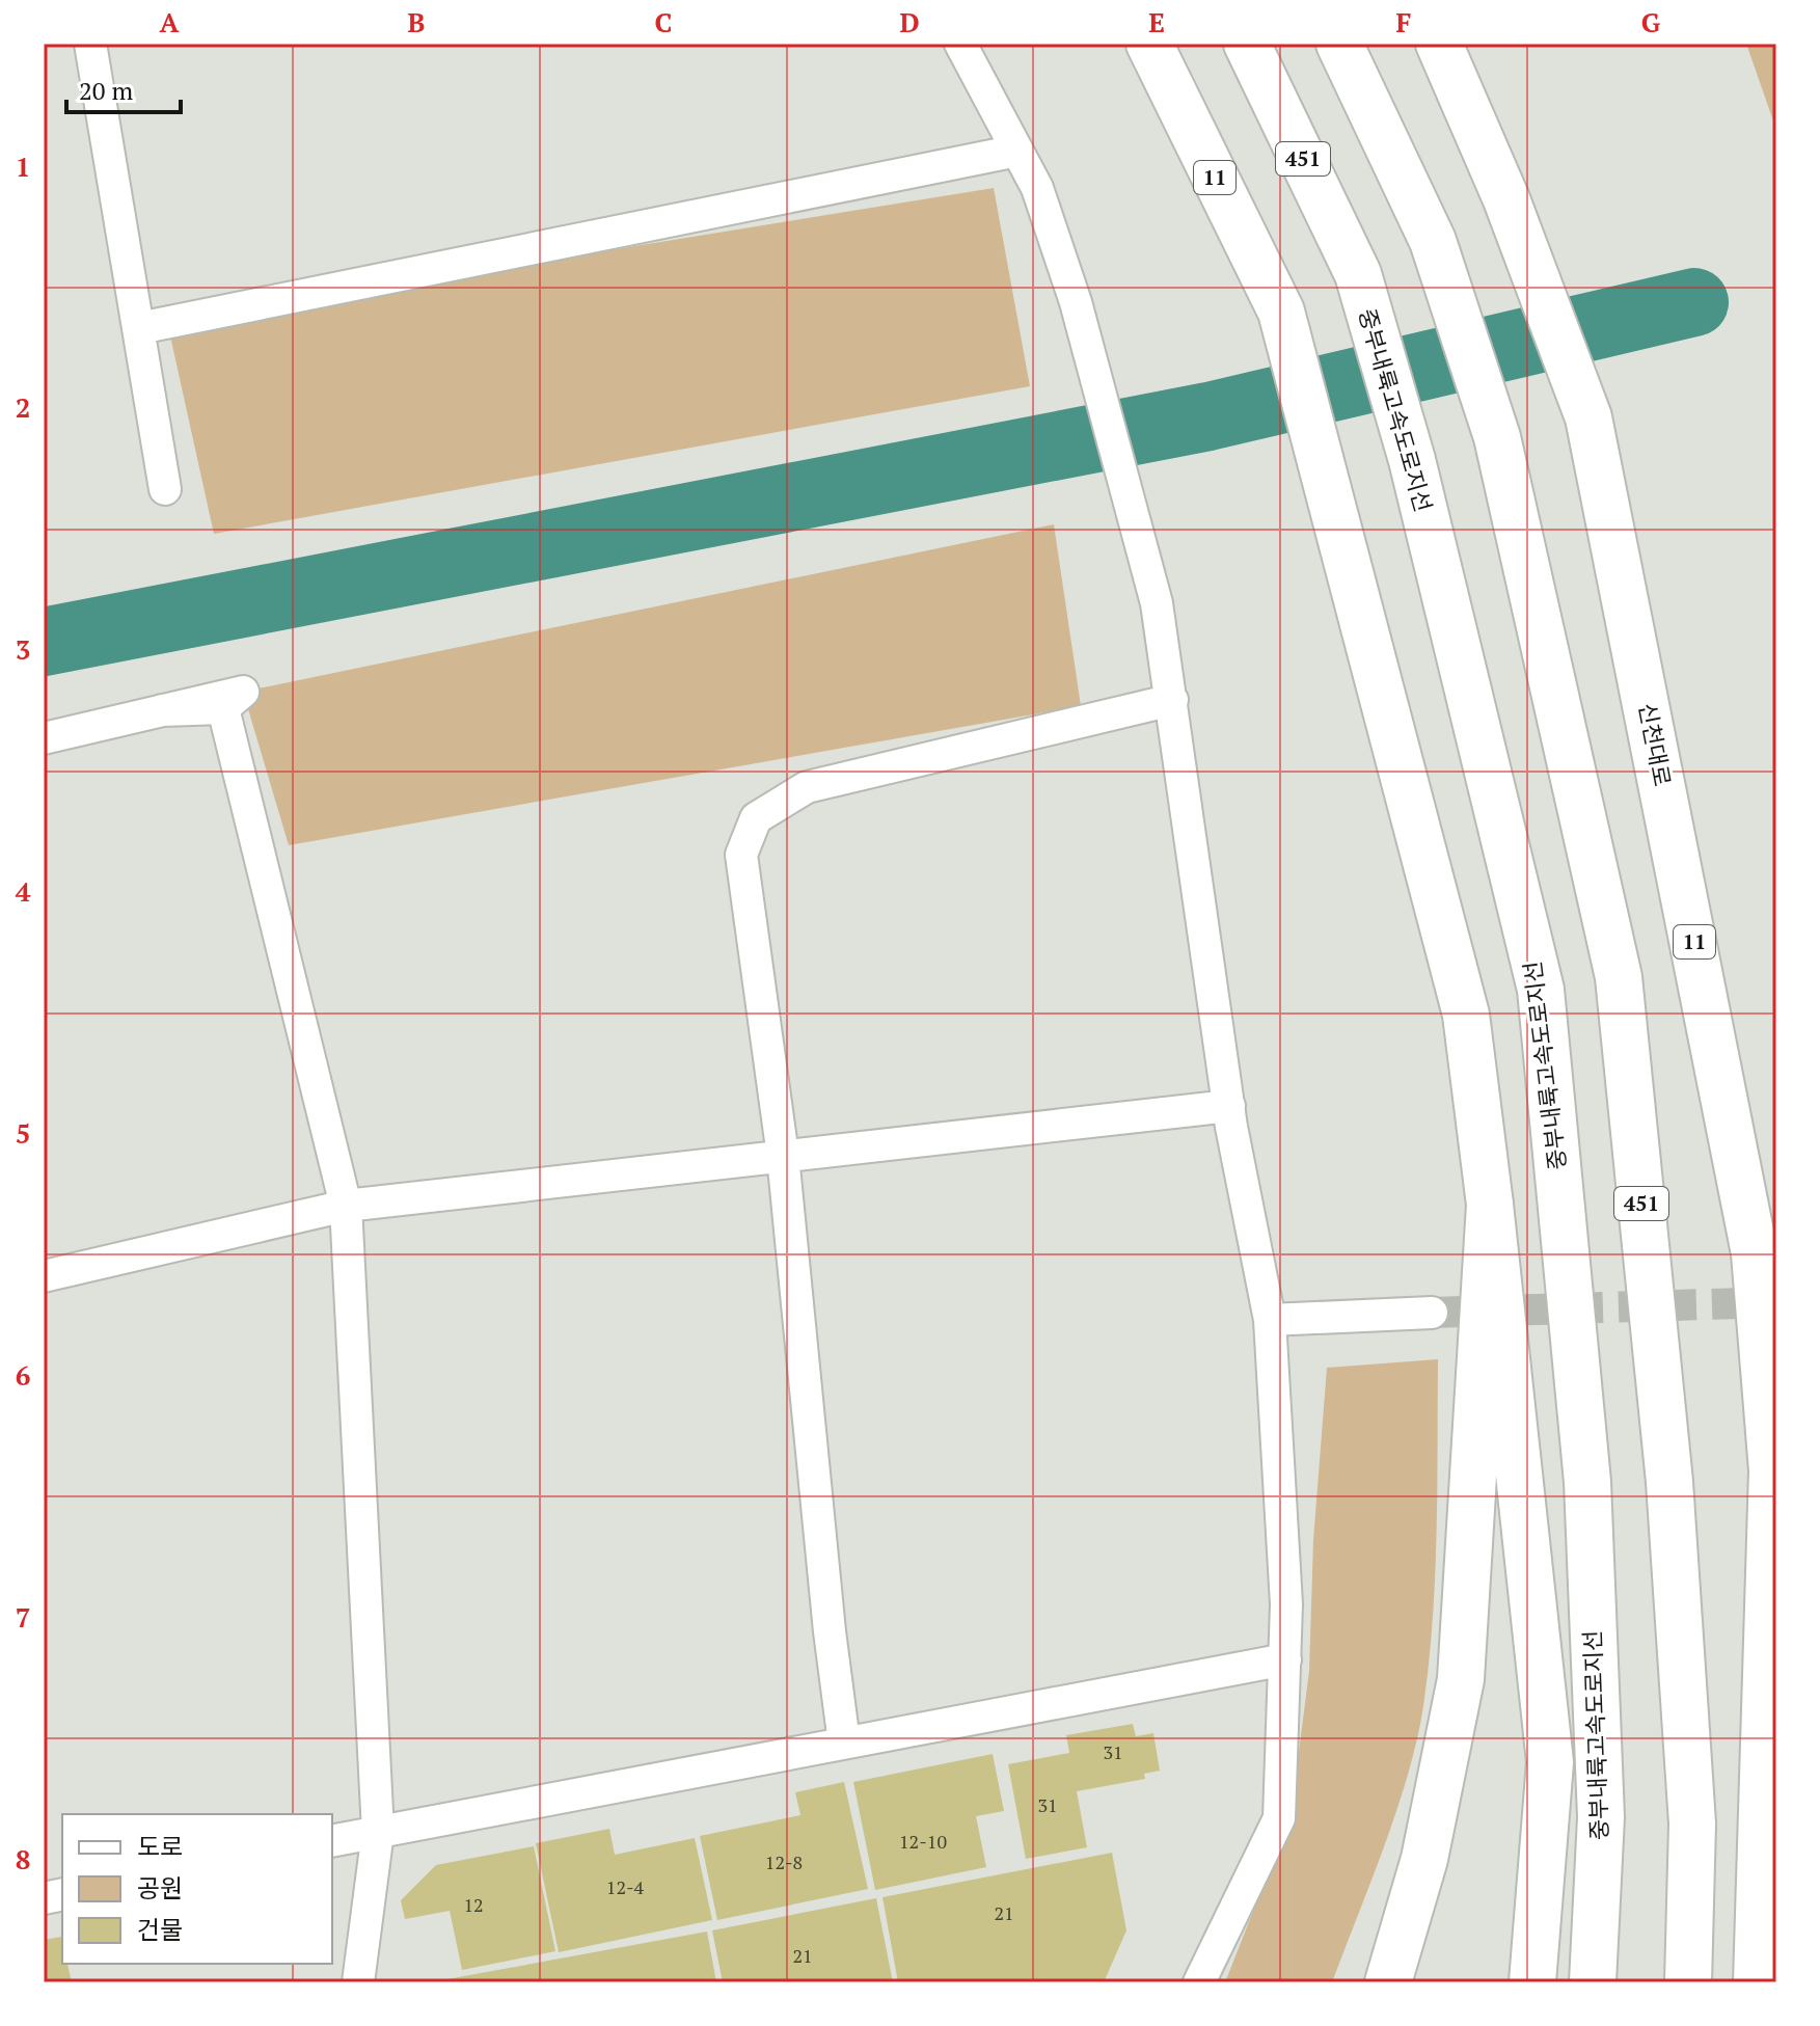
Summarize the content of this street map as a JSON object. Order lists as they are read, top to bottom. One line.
{"streets":{"highway":["451","11","중부내륙고속도로지선","신천대로"]},"house_numbers":["31","31","12-10","12-8","12-4","12","21","21"],"legend":["도로","공원","건물"],"scale_bar":"20 m","grid":{"columns":["A","B","C","D","E","F","G"],"rows":["1","2","3","4","5","6","7","8"]}}
